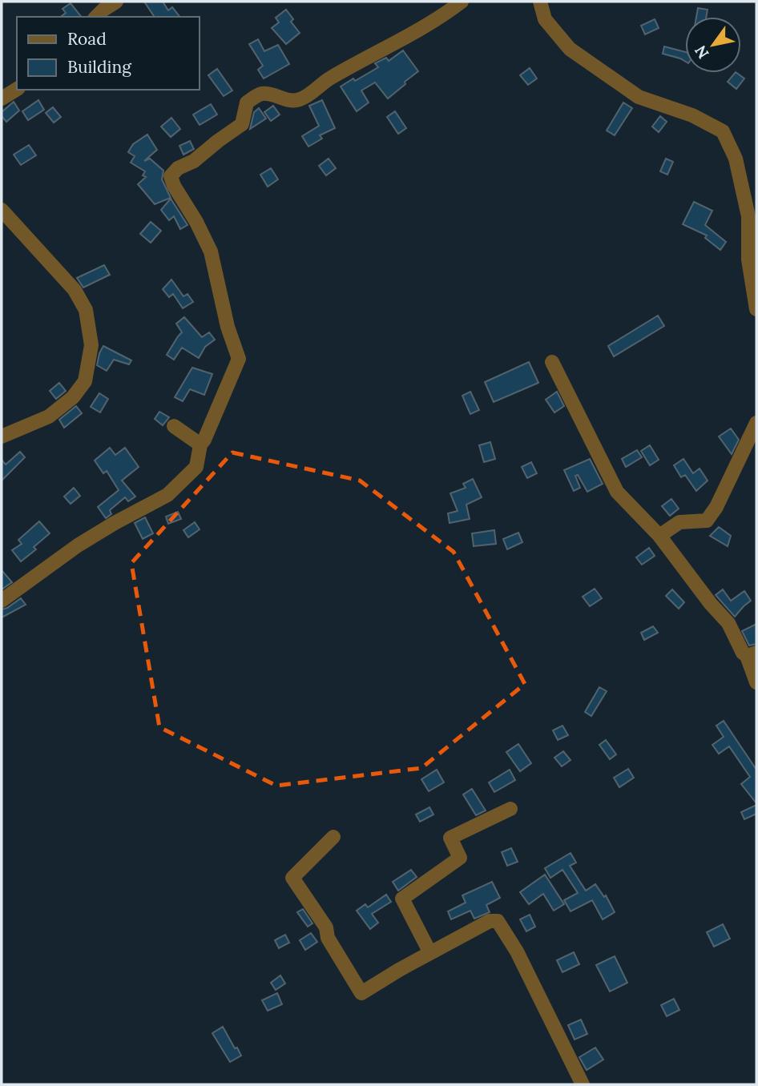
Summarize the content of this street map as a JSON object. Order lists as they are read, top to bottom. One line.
{"legend":["Road","Building"],"north":"bottom left"}
